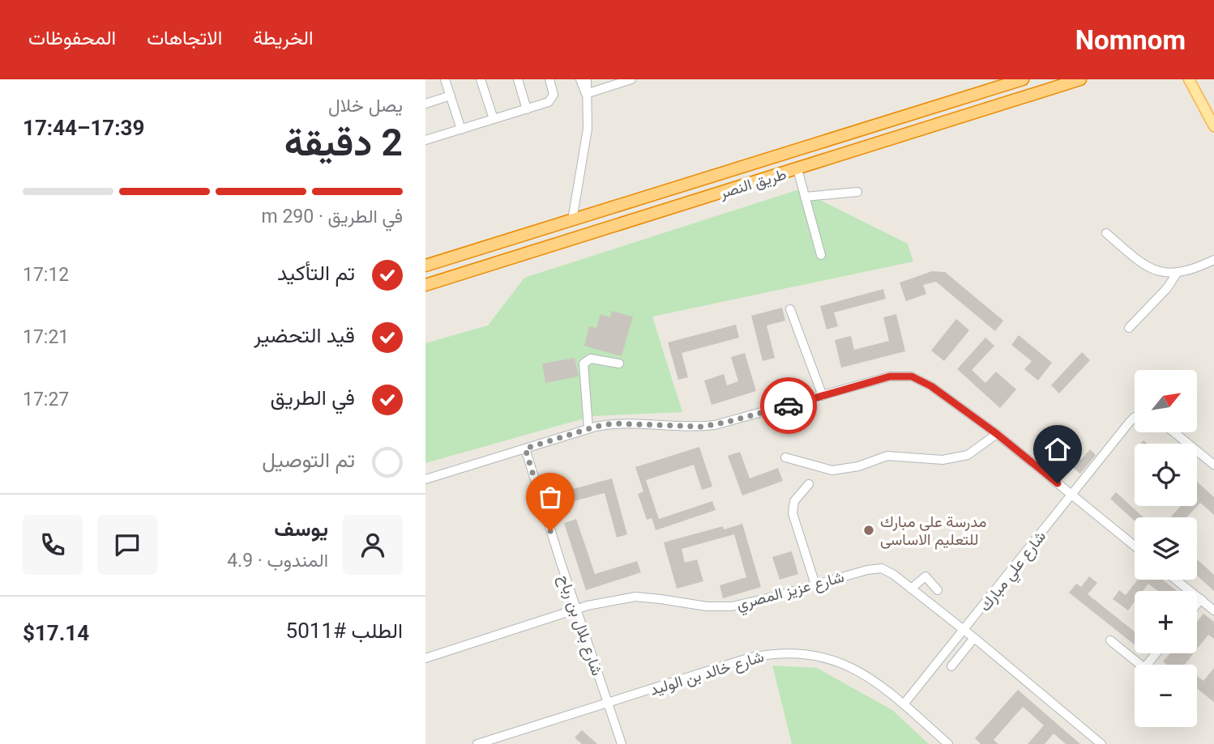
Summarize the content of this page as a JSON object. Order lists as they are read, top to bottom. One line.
{"streets":{"highway":["طريق النصر"],"street":["شارع علي مبارك","شارع عزيز المصري","شارع بلال بن رباح","شارع خالد بن الوليد"]},"crossings":[["شارع علي مبارك","شارع عزيز المصري"],["شارع علي مبارك","شارع خالد بن الوليد"],["شارع عزيز المصري","شارع بلال بن رباح"],["شارع بلال بن رباح","شارع خالد بن الوليد"]],"places":["مدرسة على مبارك للتعليم الاساسى"],"north":"top right","page":{"header":"Nomnom","nav":["الخريطة","الاتجاهات","المحفوظات"],"heading":["2 دقيقة","يصل خلال","17:39–17:44"],"panel":["يوسف","المندوب · 4.9","الطلب #5011","$17.14"],"bar":"في الطريق · 290 m","list":[["تم التأكيد","17:12"],["قيد التحضير","17:21"],["في الطريق","17:27"],"تم التوصيل"],"map_buttons":["+","−"]}}
